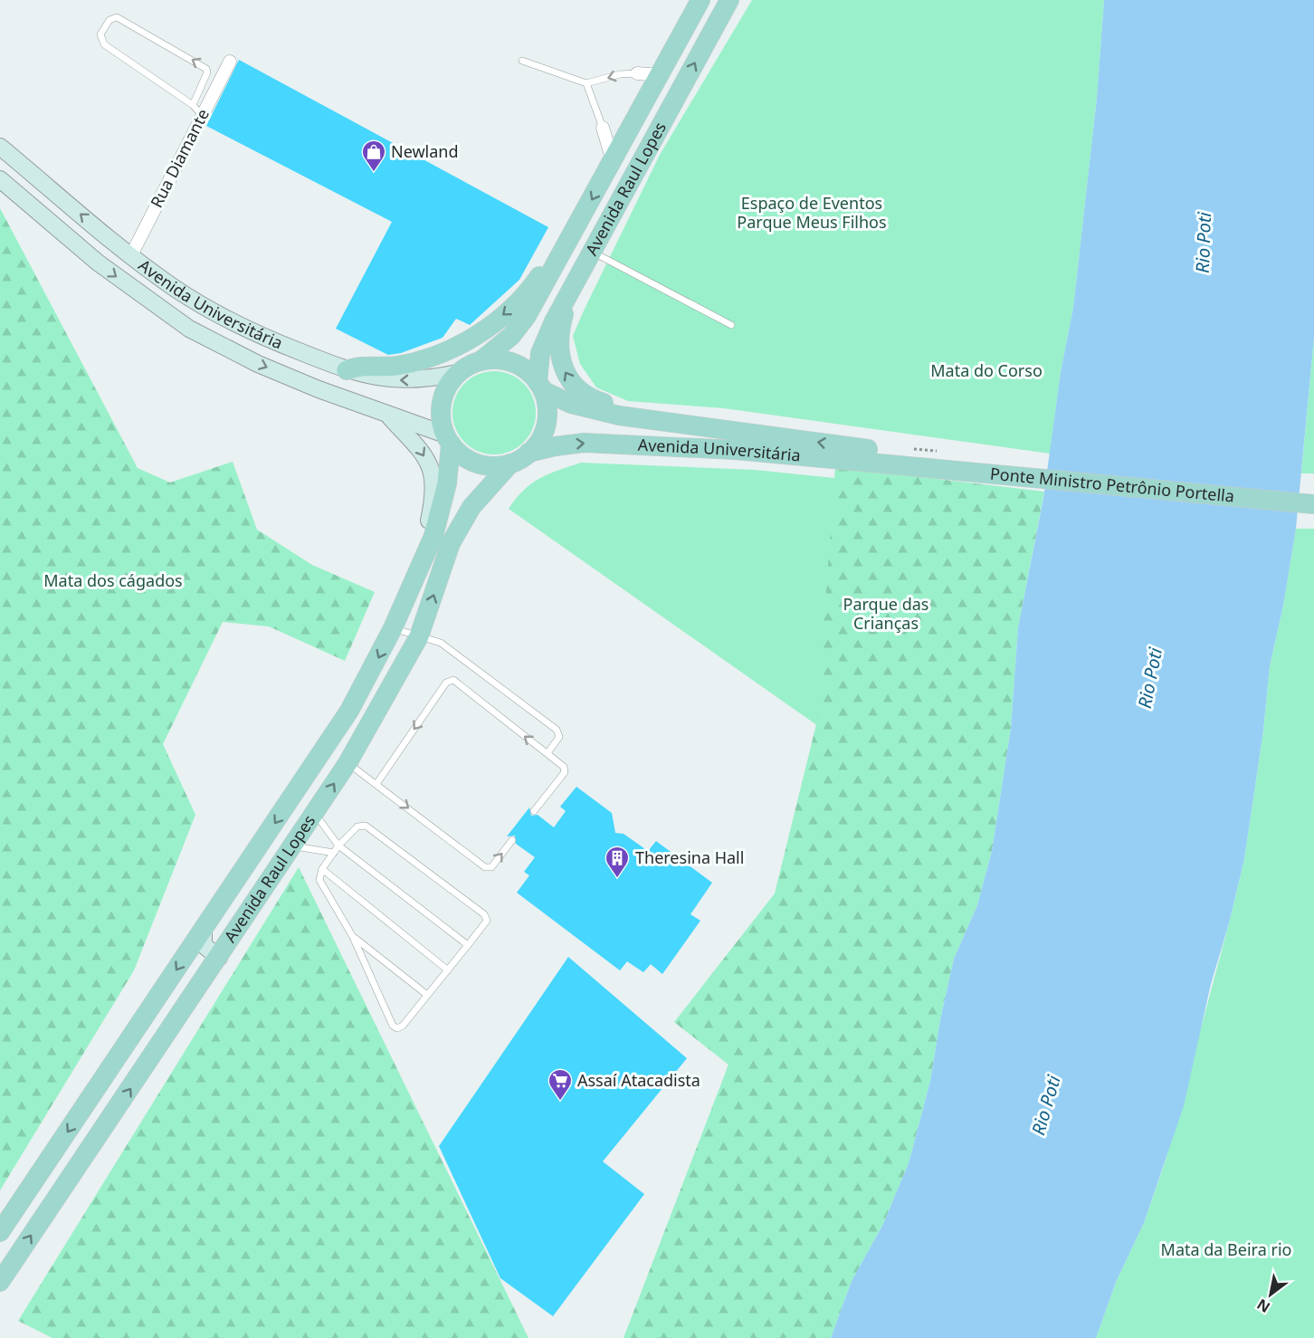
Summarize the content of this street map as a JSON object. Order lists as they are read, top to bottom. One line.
{"streets":{"main road":["Avenida Raul Lopes","Avenida Universitária","Ponte Ministro Petrônio Portella"],"street":["Rua Diamante"]},"crossings":[["Rua Diamante","Avenida Universitária"],["Avenida Raul Lopes","Avenida Universitária"],["Avenida Universitária","Ponte Ministro Petrônio Portella"]],"water":["Rio Poti"],"parks":["Espaço de Eventos Parque Meus Filhos","Mata do Corso","Mata dos cágados","Parque das Crianças","Mata da Beira rio"],"places":{"shop":["Newland"],"building":["Theresina Hall"],"supermarket":["Assaí Atacadista"]},"north":"bottom left"}
